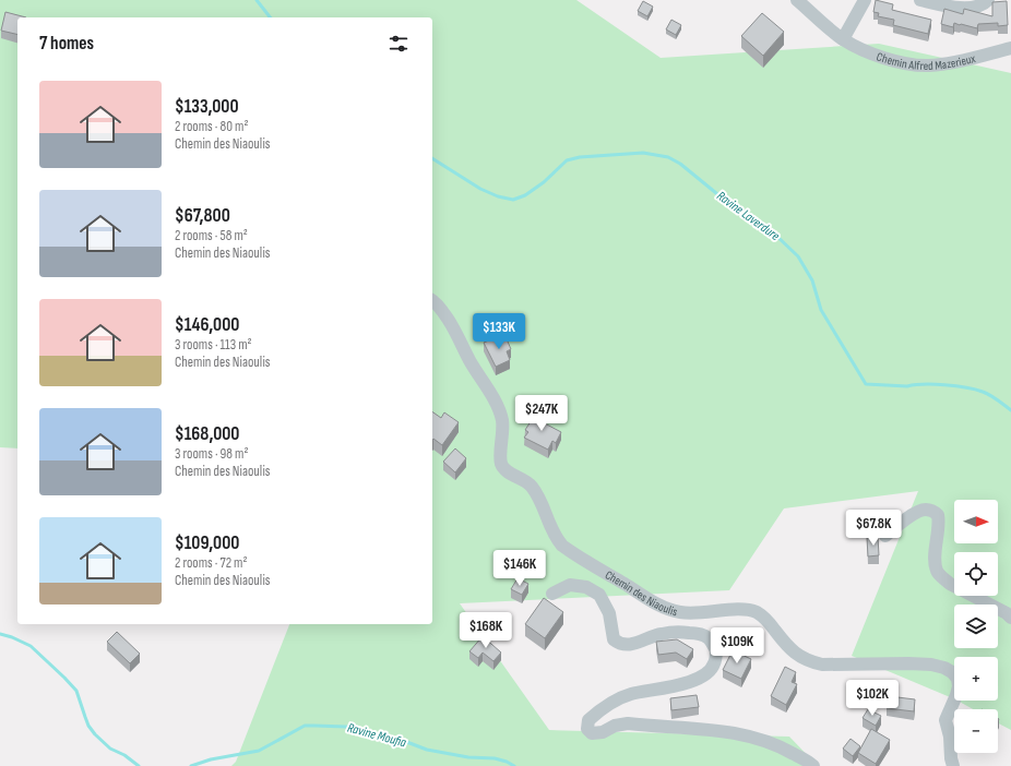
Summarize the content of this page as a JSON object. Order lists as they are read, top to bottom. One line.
{"streets":{"street":["Chemin Alfred Mazerieux","Chemin des Niaoulis"]},"water":["Ravine Laverdure","Ravine Moufia"],"north":"right","page":{"heading":"7 homes","list":[{"name":"$133,000","note":"2 rooms · 80 m² · Chemin des Niaoulis"},{"name":"$67,800","note":"2 rooms · 58 m² · Chemin des Niaoulis"},{"name":"$146,000","note":"3 rooms · 113 m² · Chemin des Niaoulis"},{"name":"$168,000","note":"3 rooms · 98 m² · Chemin des Niaoulis"},{"name":"$109,000","note":"2 rooms · 72 m² · Chemin des Niaoulis"}],"price":["$133K","$247K","$67.8K","$146K","$168K","$109K","$102K"],"map_buttons":["+","−"]}}
